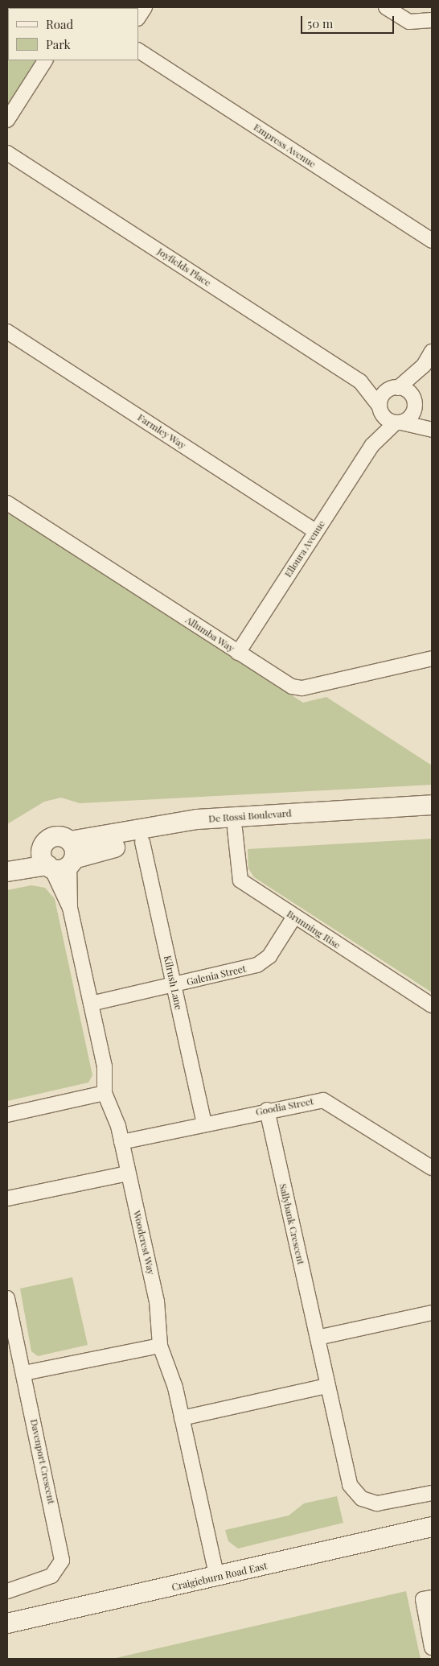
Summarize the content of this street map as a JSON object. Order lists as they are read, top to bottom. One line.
{"streets":{"street":["Empress Avenue","Joyfields Place","Farmley Way","Elloura Avenue","Allumba Way","De Rossi Boulevard","Brunning Rise","Galenia Street","Kilrush Lane","Goodia Street","Sallybank Crescent","Woodcrest Way","Davenport Crescent","Craigieburn Road East"]},"crossings":[["Joyfields Place","Elloura Avenue"],["Farmley Way","Elloura Avenue"],["Elloura Avenue","Allumba Way"],["De Rossi Boulevard","Brunning Rise"],["De Rossi Boulevard","Kilrush Lane"],["De Rossi Boulevard","Woodcrest Way"],["Brunning Rise","Galenia Street"],["Galenia Street","Kilrush Lane"],["Galenia Street","Woodcrest Way"],["Kilrush Lane","Goodia Street"],["Goodia Street","Sallybank Crescent"],["Goodia Street","Woodcrest Way"],["Woodcrest Way","Craigieburn Road East"]],"legend":["Road","Park"],"scale_bar":"50 m"}
